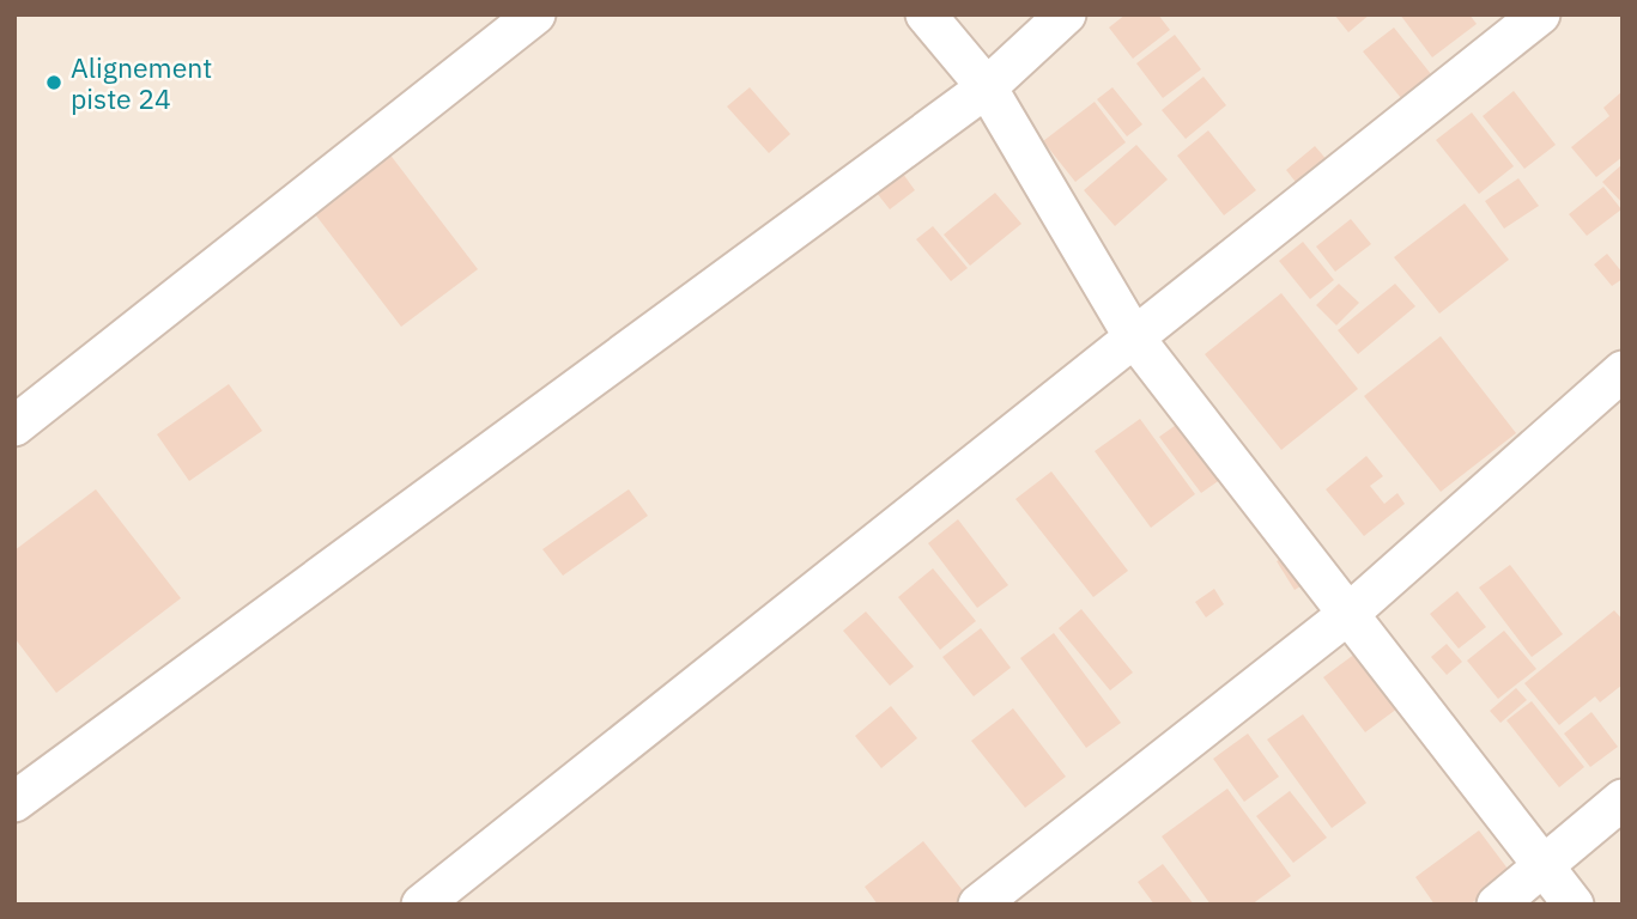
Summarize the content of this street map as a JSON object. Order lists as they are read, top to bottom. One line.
{"places":["Alignement piste 24"]}
